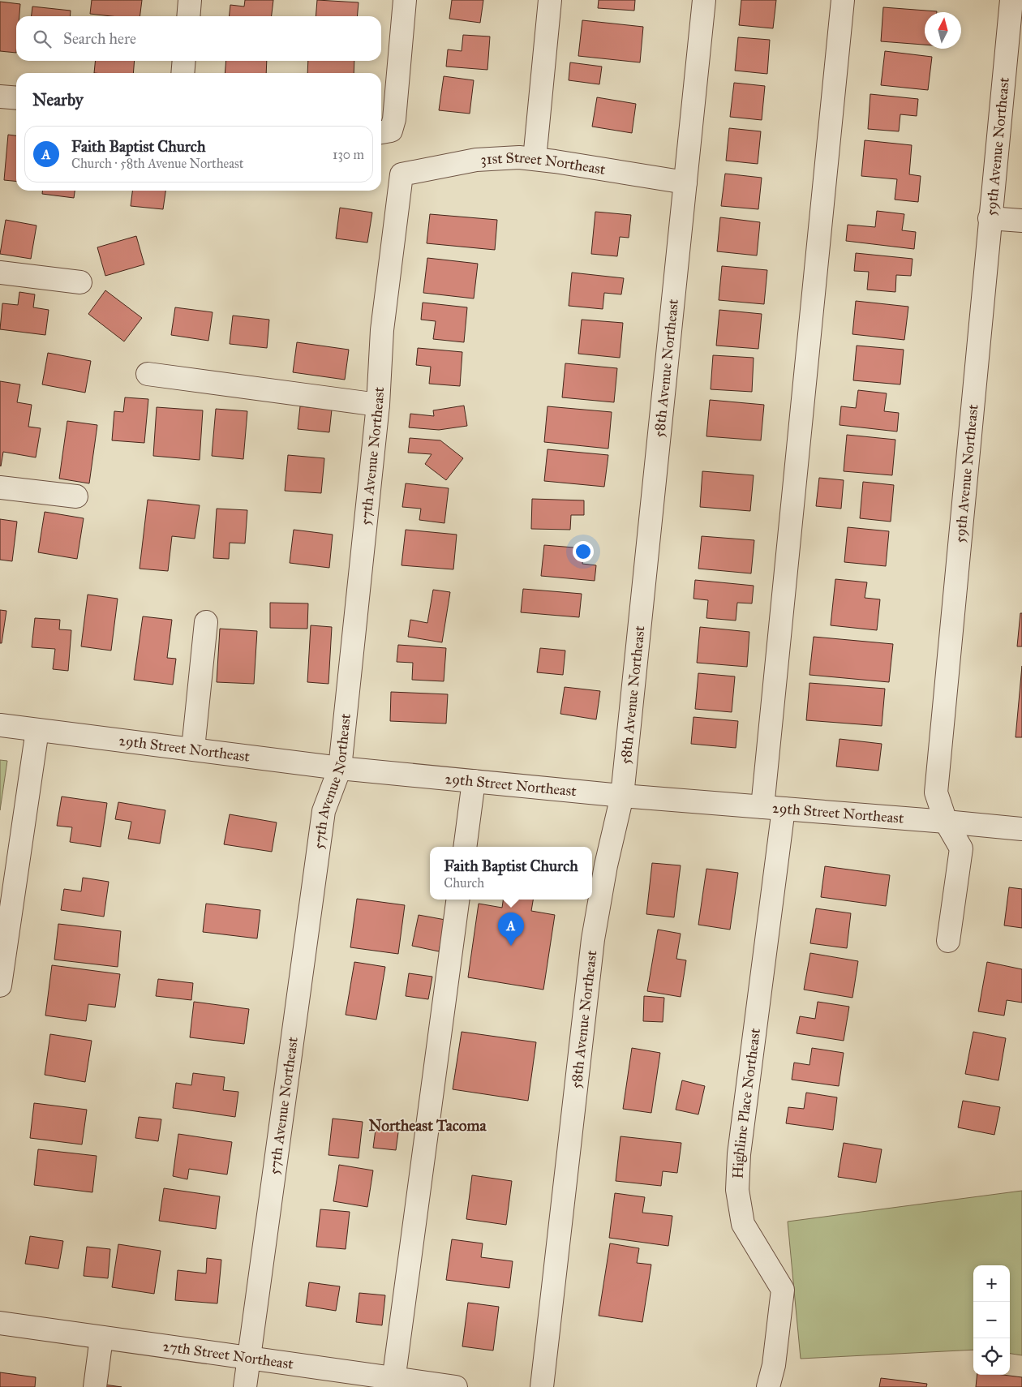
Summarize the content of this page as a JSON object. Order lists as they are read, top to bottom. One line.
{"streets":{"street":["59th Avenue Northeast","31st Street Northeast","58th Avenue Northeast","57th Avenue Northeast","29th Street Northeast","Highline Place Northeast","27th Street Northeast"]},"crossings":[["59th Avenue Northeast","29th Street Northeast"],["31st Street Northeast","58th Avenue Northeast"],["31st Street Northeast","57th Avenue Northeast"],["58th Avenue Northeast","29th Street Northeast"],["57th Avenue Northeast","29th Street Northeast"],["57th Avenue Northeast","27th Street Northeast"],["29th Street Northeast","Highline Place Northeast"]],"districts":["Northeast Tacoma"],"north":"top","page":{"search":"Search here","heading":"Nearby","list":[{"mark":"A","name":"Faith Baptist Church","note":"Church · 58th Avenue Northeast","value":"130 m"}],"popup":["Faith Baptist Church","Church"],"pins":"A","map_buttons":["+","−"]}}
